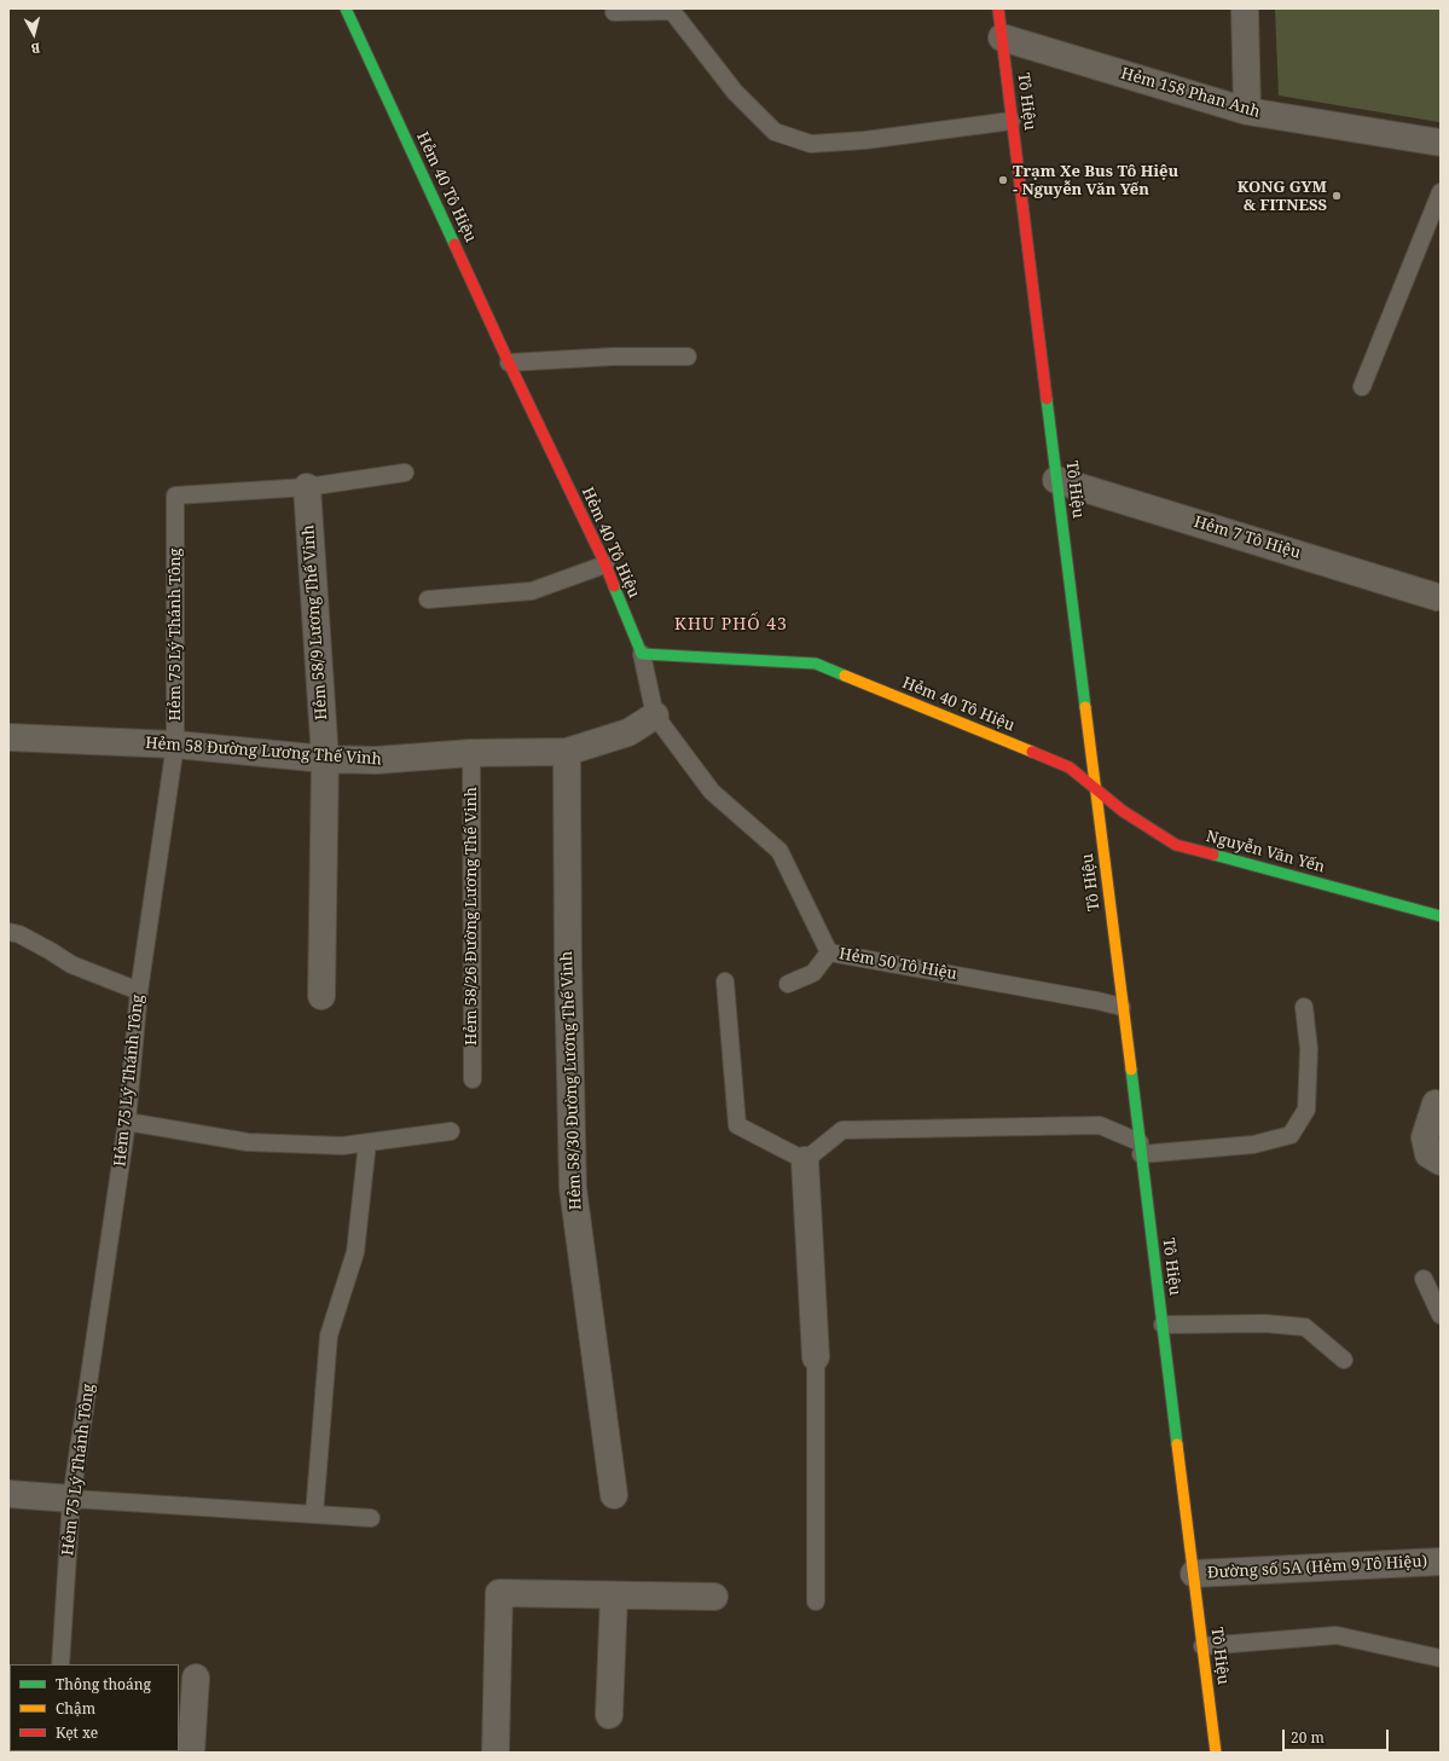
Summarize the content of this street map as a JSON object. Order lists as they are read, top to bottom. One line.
{"streets":{"street":["Hẻm 158 Phan Anh","Tô Hiệu","Hẻm 40 Tô Hiệu","Hẻm 7 Tô Hiệu","Hẻm 58/9 Lương Thế Vinh","Hẻm 58 Đường Lương Thế Vinh","Nguyễn Văn Yến","Hẻm 58/30 Đường Lương Thế Vinh","Đường số 5A (Hẻm 9 Tô Hiệu)"],"lane":["Hẻm 75 Lý Thánh Tông","Hẻm 58/26 Đường Lương Thế Vinh","Hẻm 50 Tô Hiệu"]},"crossings":[["Hẻm 158 Phan Anh","Tô Hiệu"],["Tô Hiệu","Hẻm 40 Tô Hiệu"],["Tô Hiệu","Hẻm 7 Tô Hiệu"],["Tô Hiệu","Nguyễn Văn Yến"],["Tô Hiệu","Hẻm 50 Tô Hiệu"],["Tô Hiệu","Đường số 5A (Hẻm 9 Tô Hiệu)"],["Hẻm 40 Tô Hiệu","Nguyễn Văn Yến"],["Hẻm 40 Tô Hiệu","Hẻm 50 Tô Hiệu"],["Hẻm 58/9 Lương Thế Vinh","Hẻm 75 Lý Thánh Tông"],["Hẻm 58/9 Lương Thế Vinh","Hẻm 58 Đường Lương Thế Vinh"],["Hẻm 75 Lý Thánh Tông","Hẻm 58 Đường Lương Thế Vinh"],["Hẻm 58 Đường Lương Thế Vinh","Hẻm 58/26 Đường Lương Thế Vinh"],["Hẻm 58 Đường Lương Thế Vinh","Hẻm 50 Tô Hiệu"],["Hẻm 58 Đường Lương Thế Vinh","Hẻm 58/30 Đường Lương Thế Vinh"]],"districts":["KHU PHỐ 43"],"places":["Trạm Xe Bus Tô Hiệu - Nguyễn Văn Yến","KONG GYM & FITNESS"],"legend":["Thông thoáng","Chậm","Kẹt xe"],"scale_bar":"20 m","north":"bottom"}
